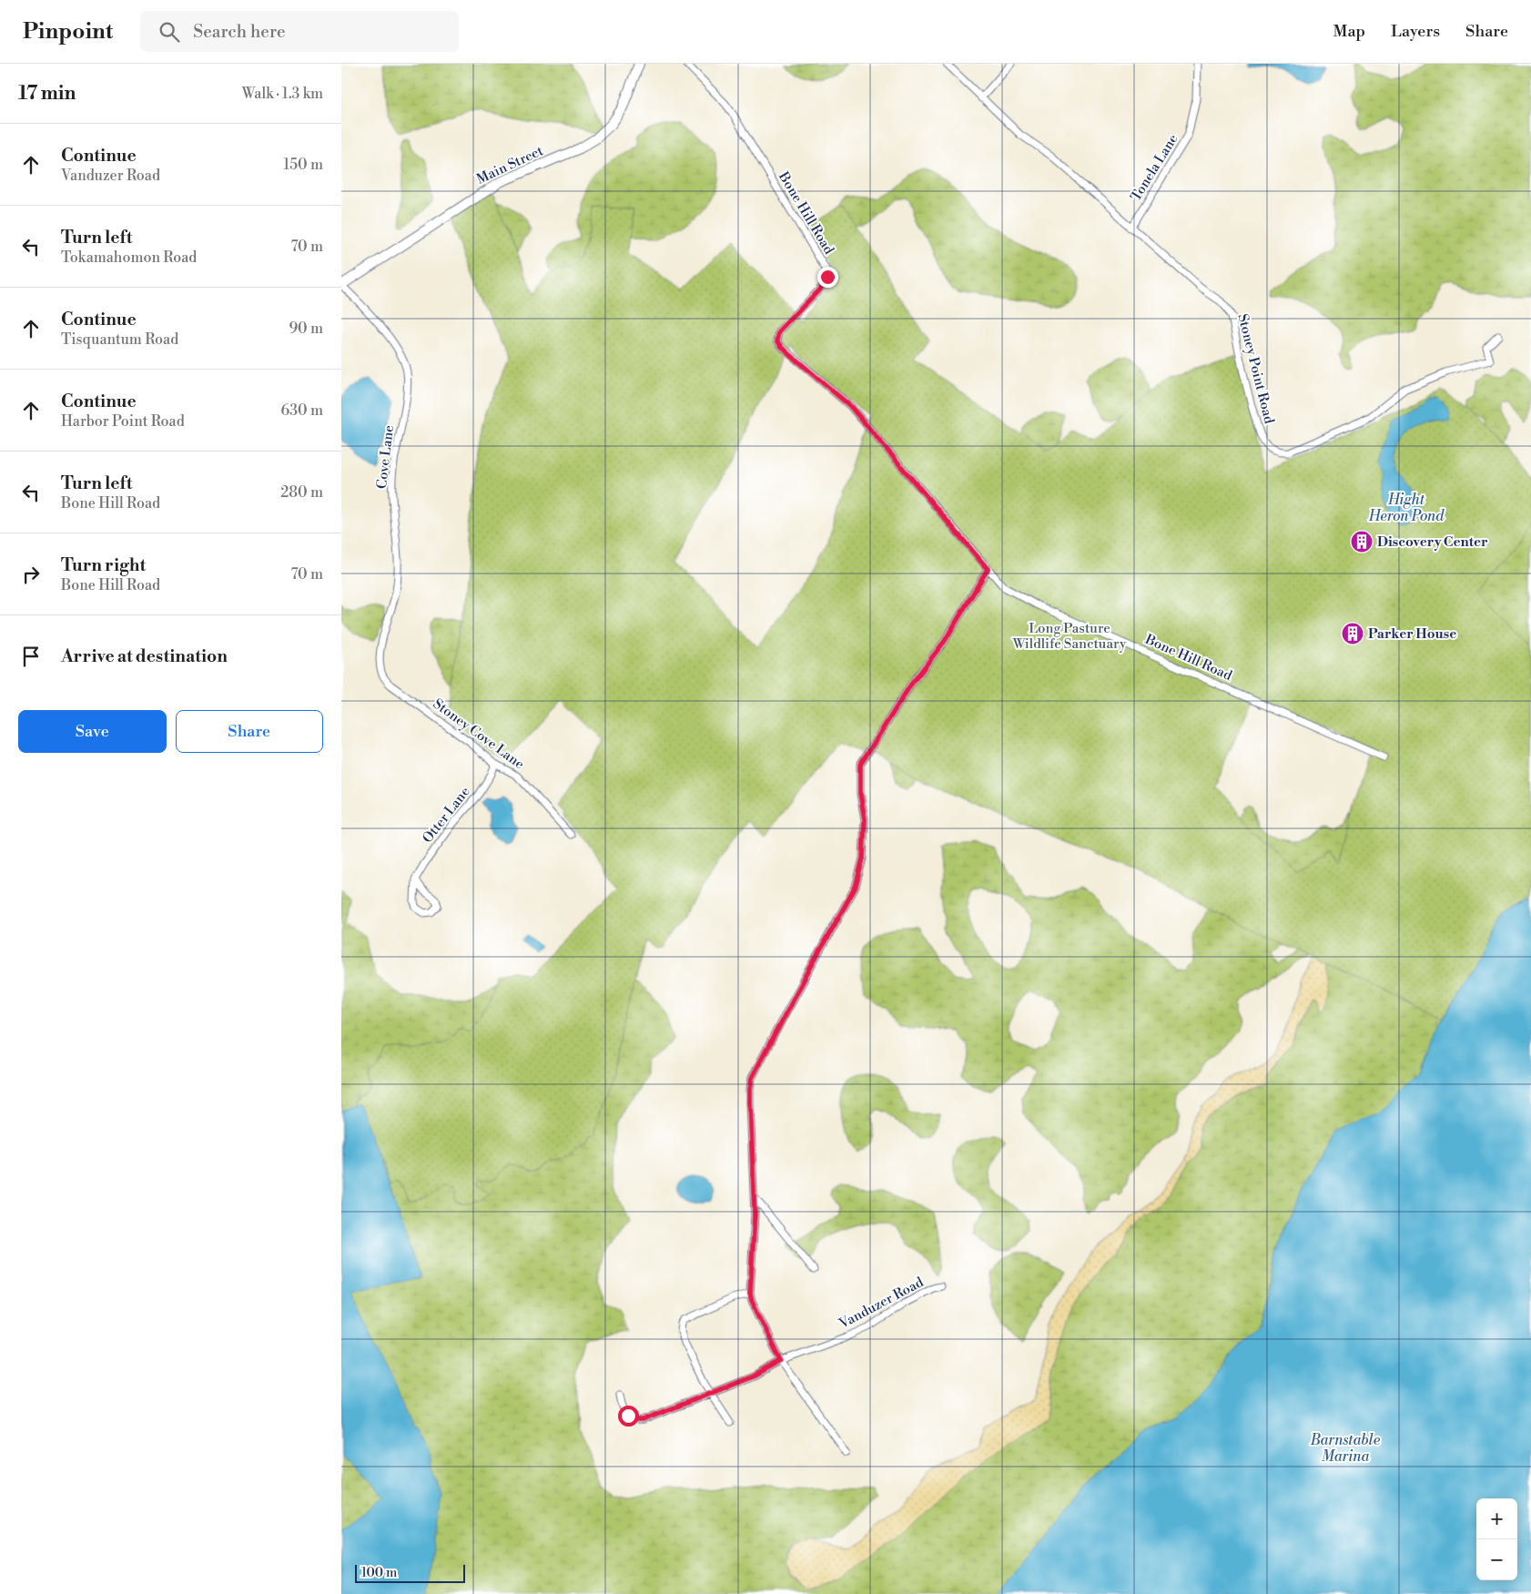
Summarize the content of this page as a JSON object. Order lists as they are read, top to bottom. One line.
{"streets":{"main road":["Main Street"],"street":["Tonela Lane","Bone Hill Road","Stoney Point Road","Cove Lane","Stoney Cove Lane","Otter Lane","Vanduzer Road"]},"crossings":[["Main Street","Cove Lane"],["Tonela Lane","Stoney Point Road"],["Cove Lane","Stoney Cove Lane"],["Stoney Cove Lane","Otter Lane"]],"water":["Hight Heron Pond","Barnstable Marina"],"parks":["Long Pasture Wildlife Sanctuary"],"places":{"building":["Discovery Center","Parker House"]},"scale_bar":"100 m","page":{"header":"Pinpoint","search":"Search here","nav":["Map","Layers","Share"],"heading":["17 min","Walk · 1.3 km"],"list":[["Continue","Vanduzer Road","150 m"],["Turn left","Tokamahomon Road","70 m"],["Continue","Tisquantum Road","90 m"],["Continue","Harbor Point Road","630 m"],["Turn left","Bone Hill Road","280 m"],["Turn right","Bone Hill Road","70 m"],"Arrive at destination"],"buttons":["Save","Share"],"map_buttons":["+","−"],"scale":"100 m"}}
